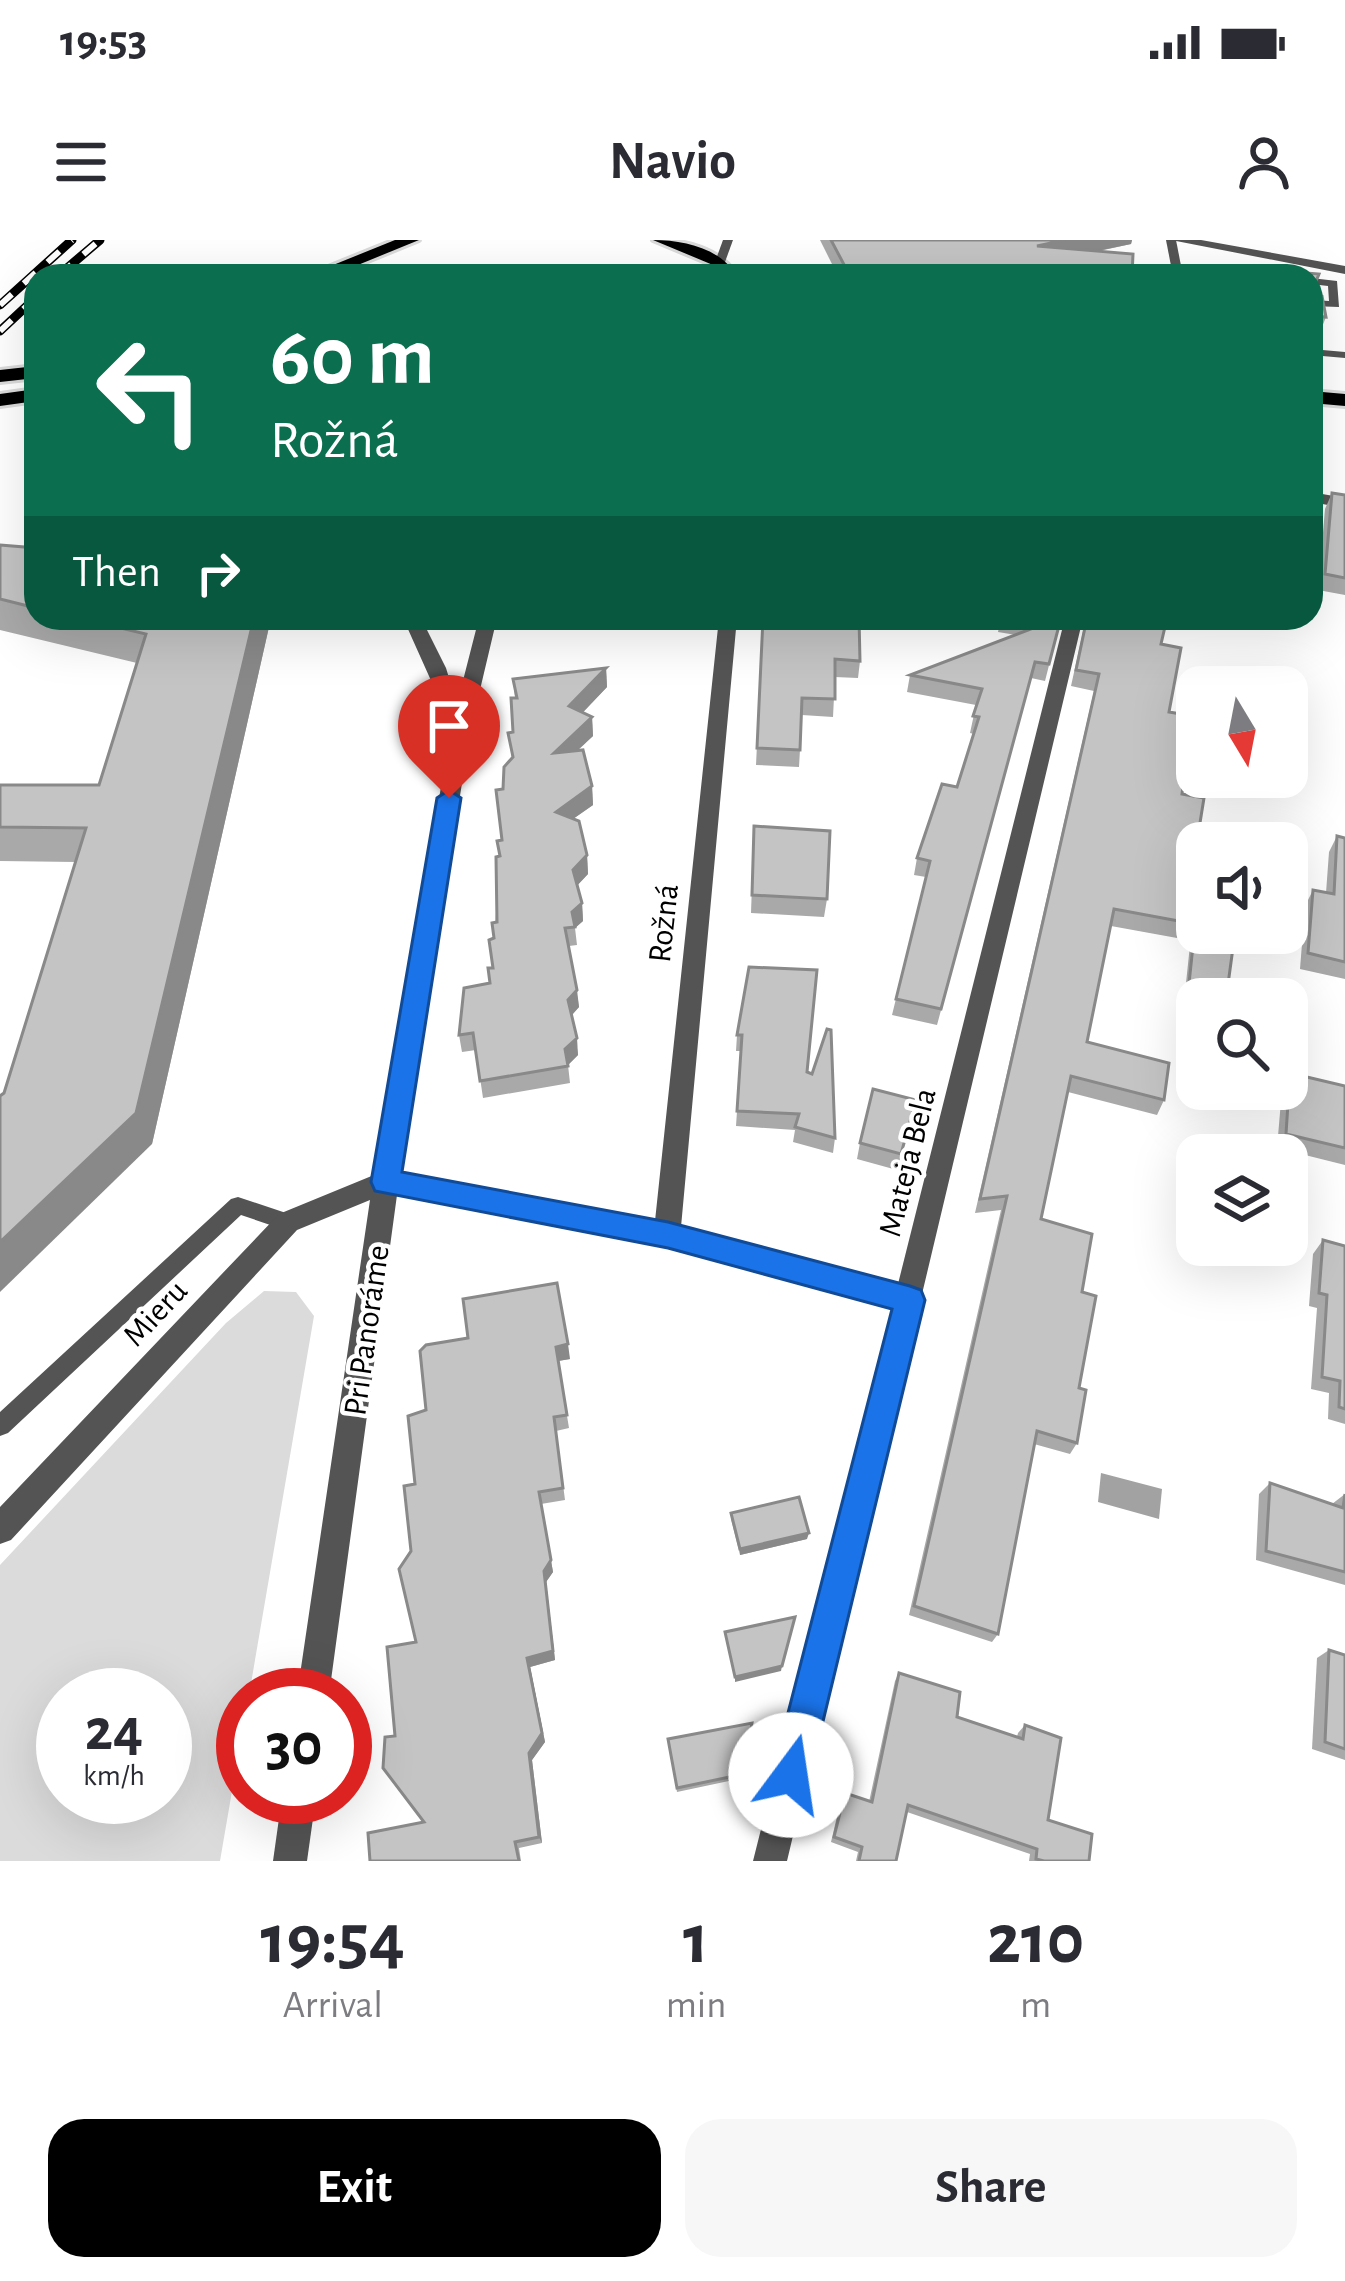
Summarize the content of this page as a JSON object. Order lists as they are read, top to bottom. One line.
{"streets":{"street":["Rožná","Mateja Bela","Mieru","Pri Panoráme"]},"crossings":[["Mieru","Pri Panoráme"]],"north":"bottom","page":{"status":"19:53","header":"Navio","turn":["60 m","Rožná"],"then":"Then","speed":"24 km/h","limit":"30","eta":["19:54","Arrival","1","min","210","m"],"buttons":["Exit","Share"]}}
